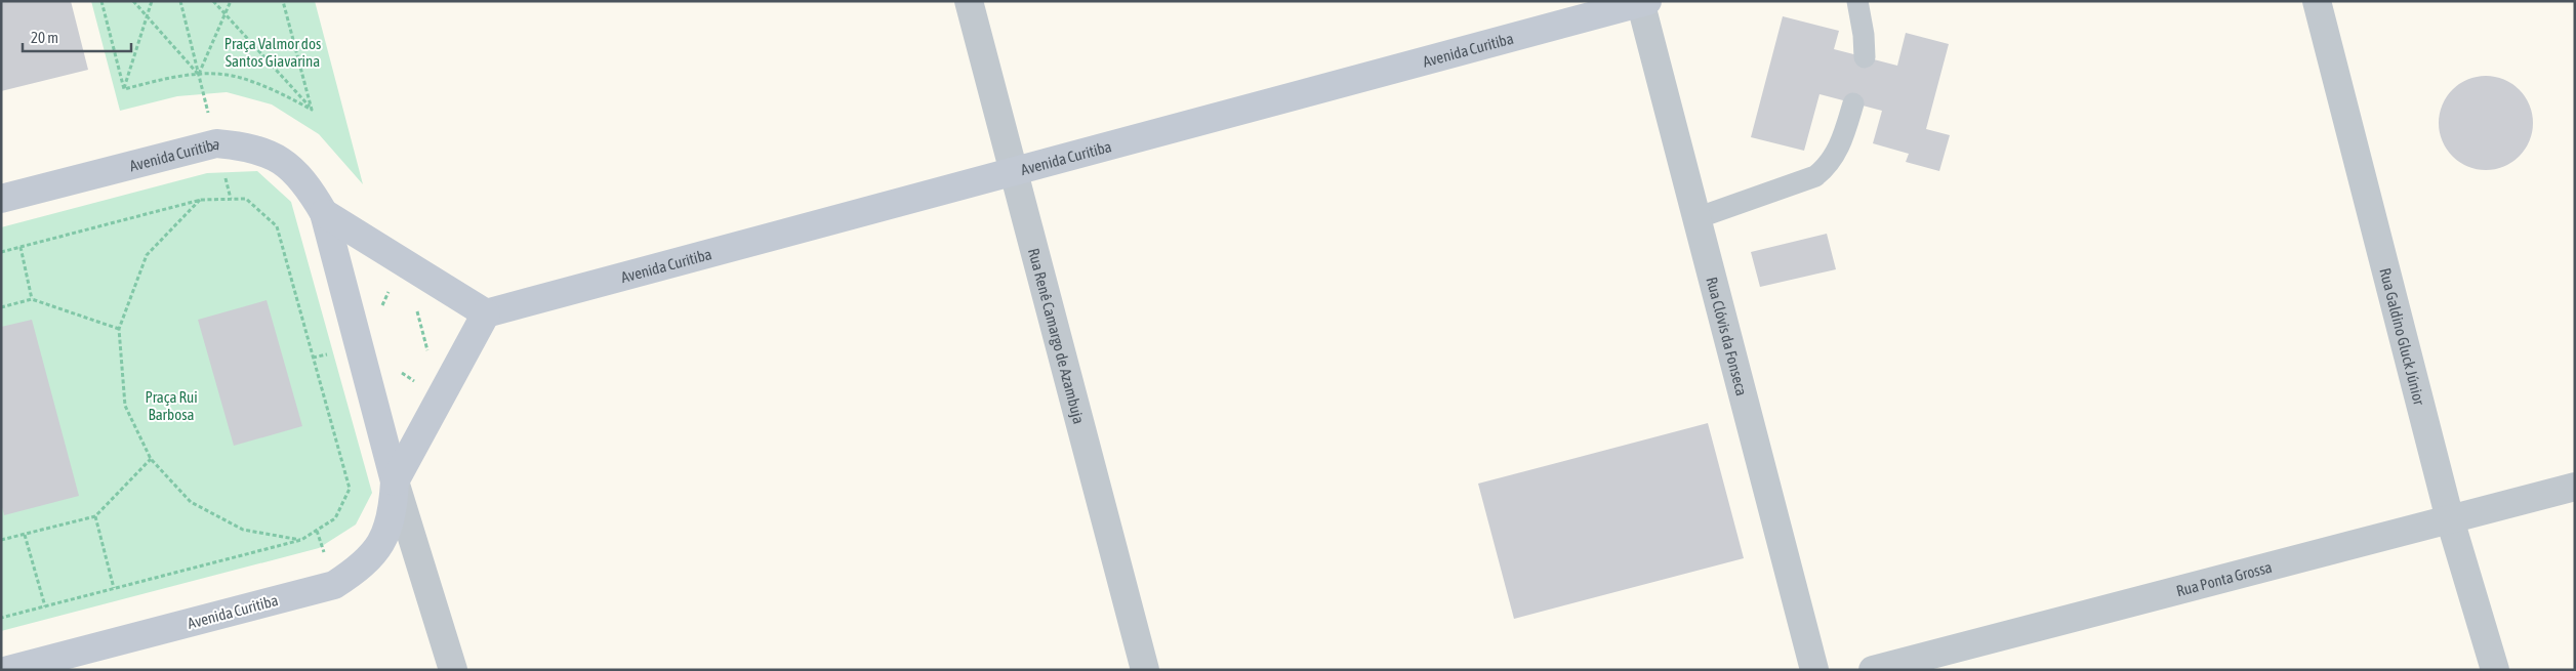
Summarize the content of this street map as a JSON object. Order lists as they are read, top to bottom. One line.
{"streets":{"main road":["Avenida Curitiba"],"street":["Rua Renê Camargo de Azambuja","Rua Clóvis da Fonseca","Rua Galdino Gluck Júnior","Rua Ponta Grossa"]},"crossings":[["Avenida Curitiba","Rua Renê Camargo de Azambuja"],["Avenida Curitiba","Rua Clóvis da Fonseca"],["Rua Galdino Gluck Júnior","Rua Ponta Grossa"]],"parks":["Praça Valmor dos Santos Giavarina","Praça Rui Barbosa"],"scale_bar":"20 m"}
